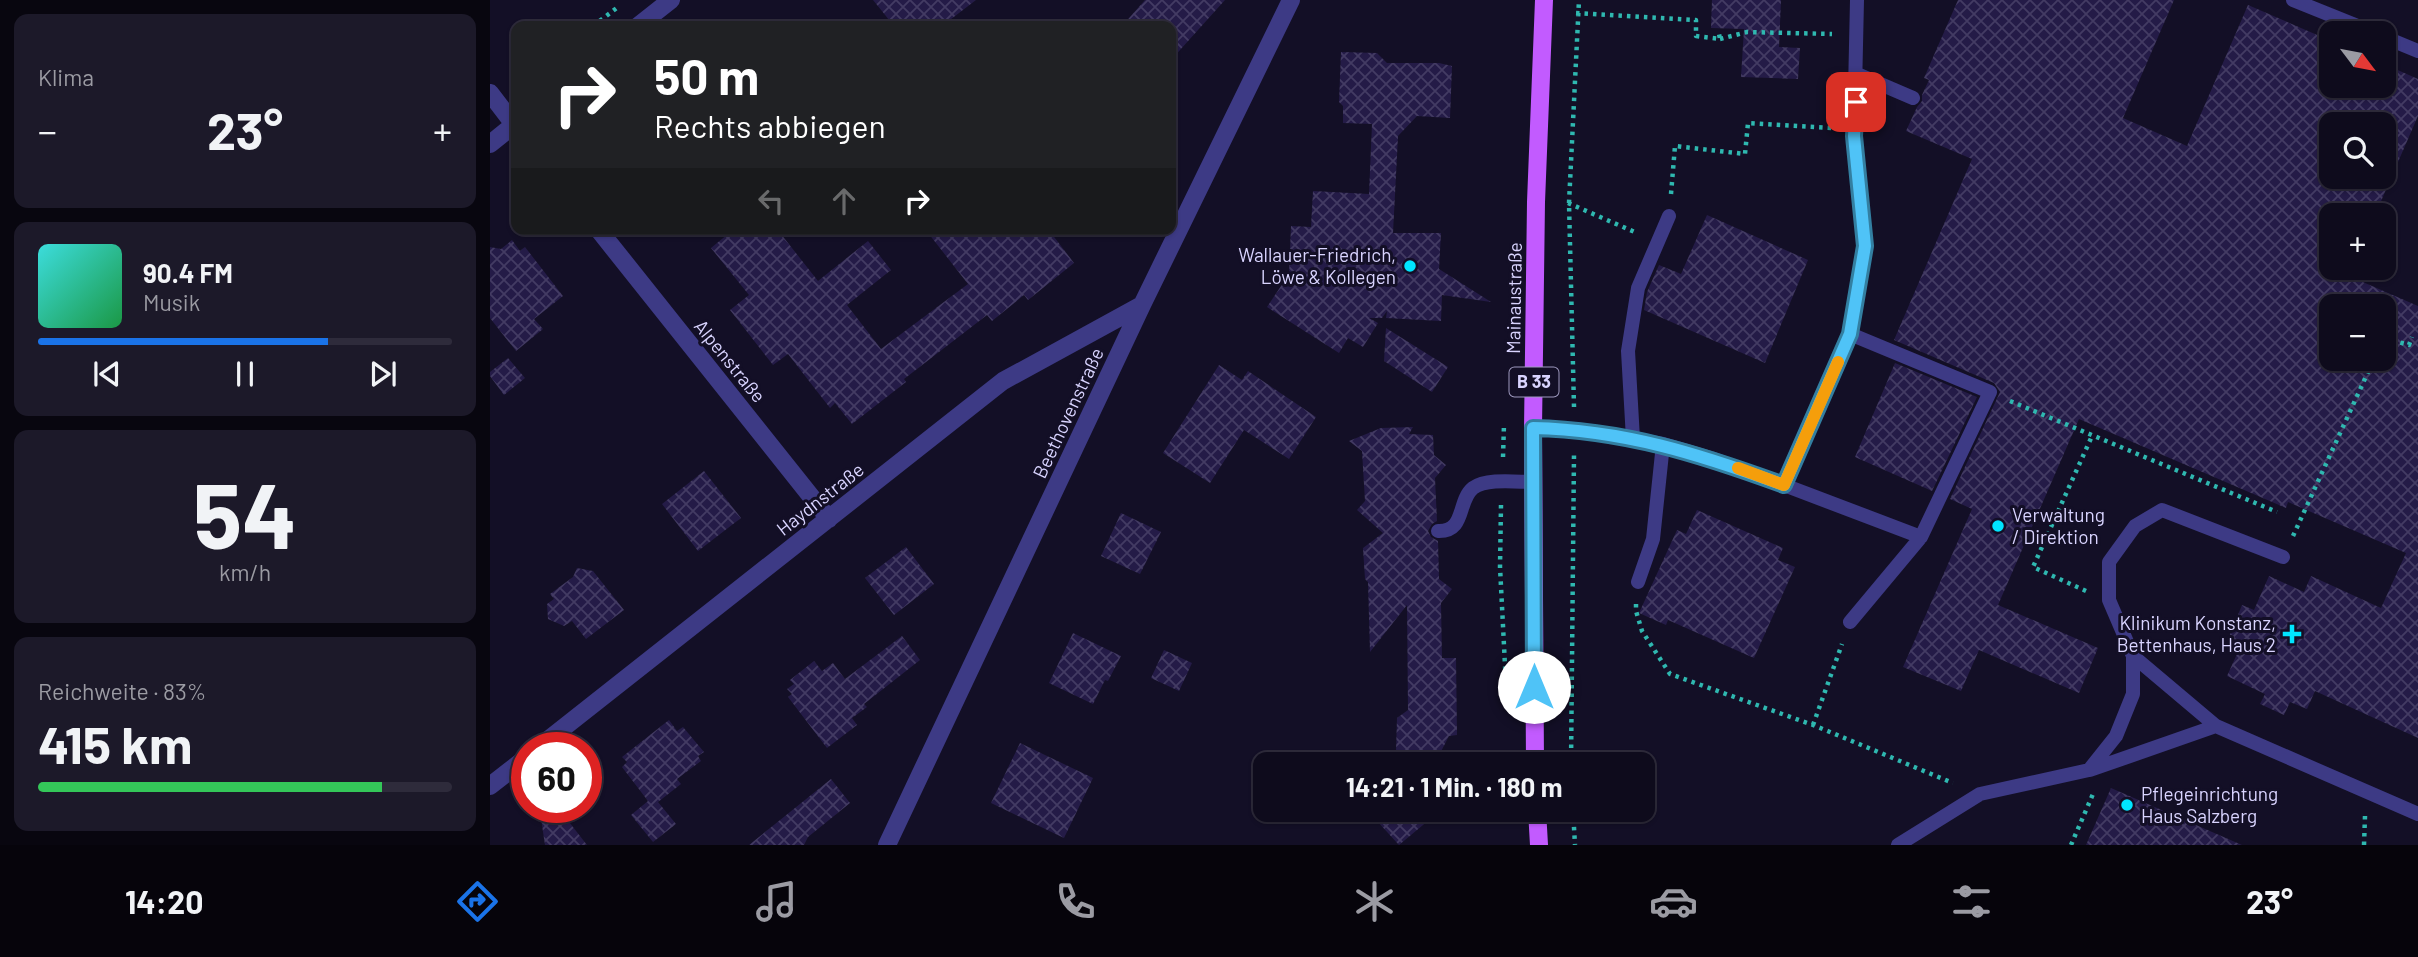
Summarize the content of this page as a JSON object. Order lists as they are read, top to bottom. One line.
{"streets":{"main road":["Mainaustraße","B 33"],"street":["Alpenstraße","Beethovenstraße","Haydnstraße"]},"crossings":[["Alpenstraße","Haydnstraße"],["Beethovenstraße","Haydnstraße"]],"places":{"other":["Wallauer-Friedrich, Löwe & Kollegen","Verwaltung / Direktion","Pflegeinrichtung Haus Salzberg"],"health":["Klinikum Konstanz, Bettenhaus, Haus 2"]},"north":"bottom right","page":{"tile":["Klima",["54","km/h"],["Reichweite · 83%","415 km"]],"map_buttons":["+","−"],"turn":["50 m","Rechts abbiegen"],"heat":["−","23°","+"],"song":["90.4 FM","Musik"],"limit":"60","trip":"14:21 · 1 Min. · 180 m","tabs":["14:20","23°"]}}
